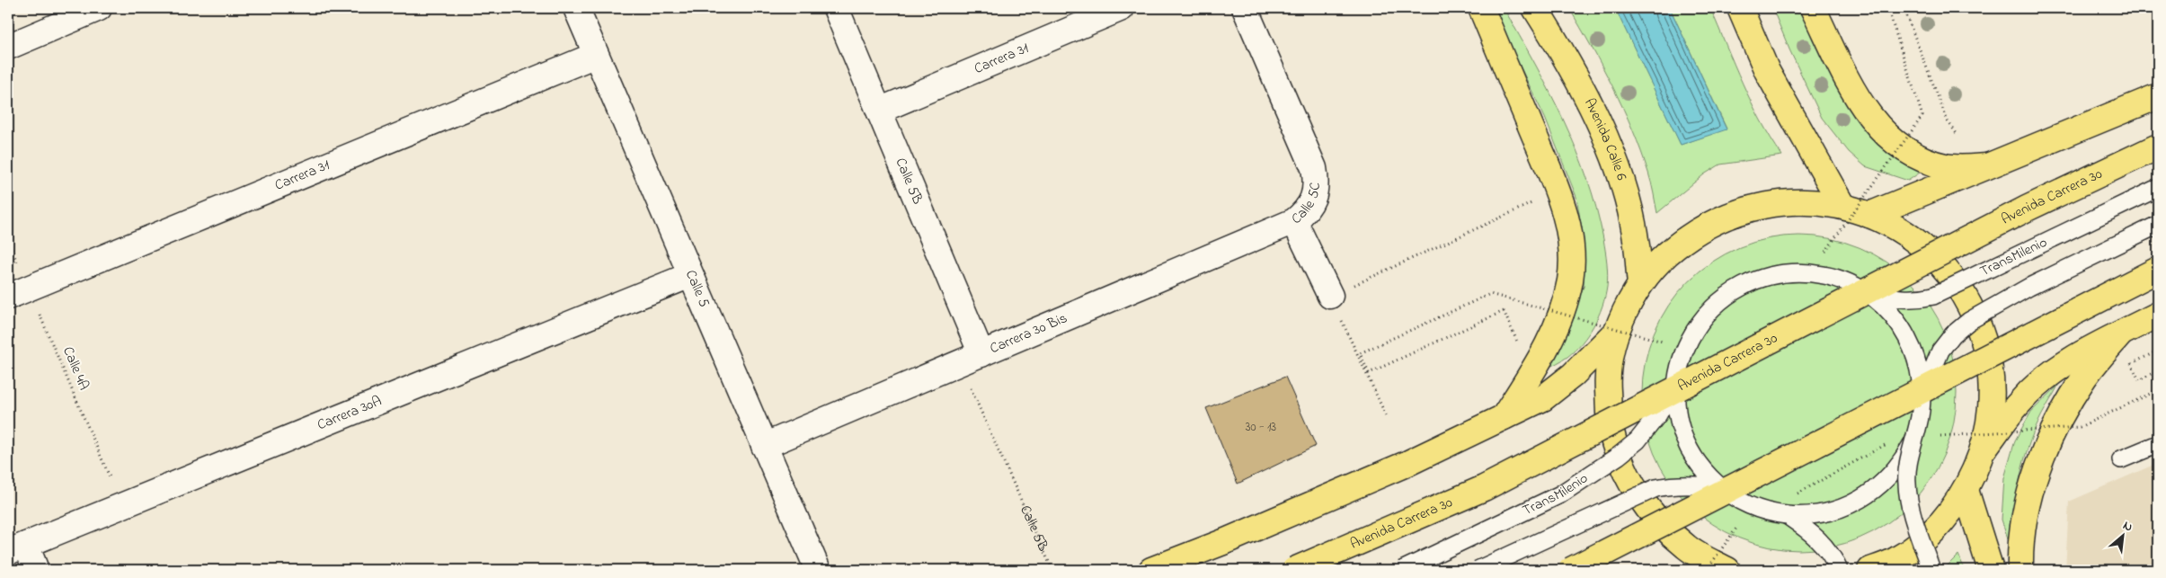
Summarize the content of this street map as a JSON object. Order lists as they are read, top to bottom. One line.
{"streets":{"main road":["Avenida Calle 6","Avenida Carrera 30"],"street":["Carrera 31","Calle 5B","Calle 5C","Calle 5","Carrera 30 Bis","Carrera 30A"],"lane":["TransMilenio"],"path":["Calle 4A"]},"crossings":[["Carrera 31","Calle 5B"],["Carrera 31","Calle 5"],["Carrera 31","Calle 4A"],["Calle 5B","Carrera 30 Bis"],["Calle 5C","Carrera 30 Bis"],["Calle 5","Carrera 30 Bis"],["Calle 5","Carrera 30A"],["Calle 4A","Carrera 30A"]],"house_numbers":["30 - 13"],"north":"top right"}
